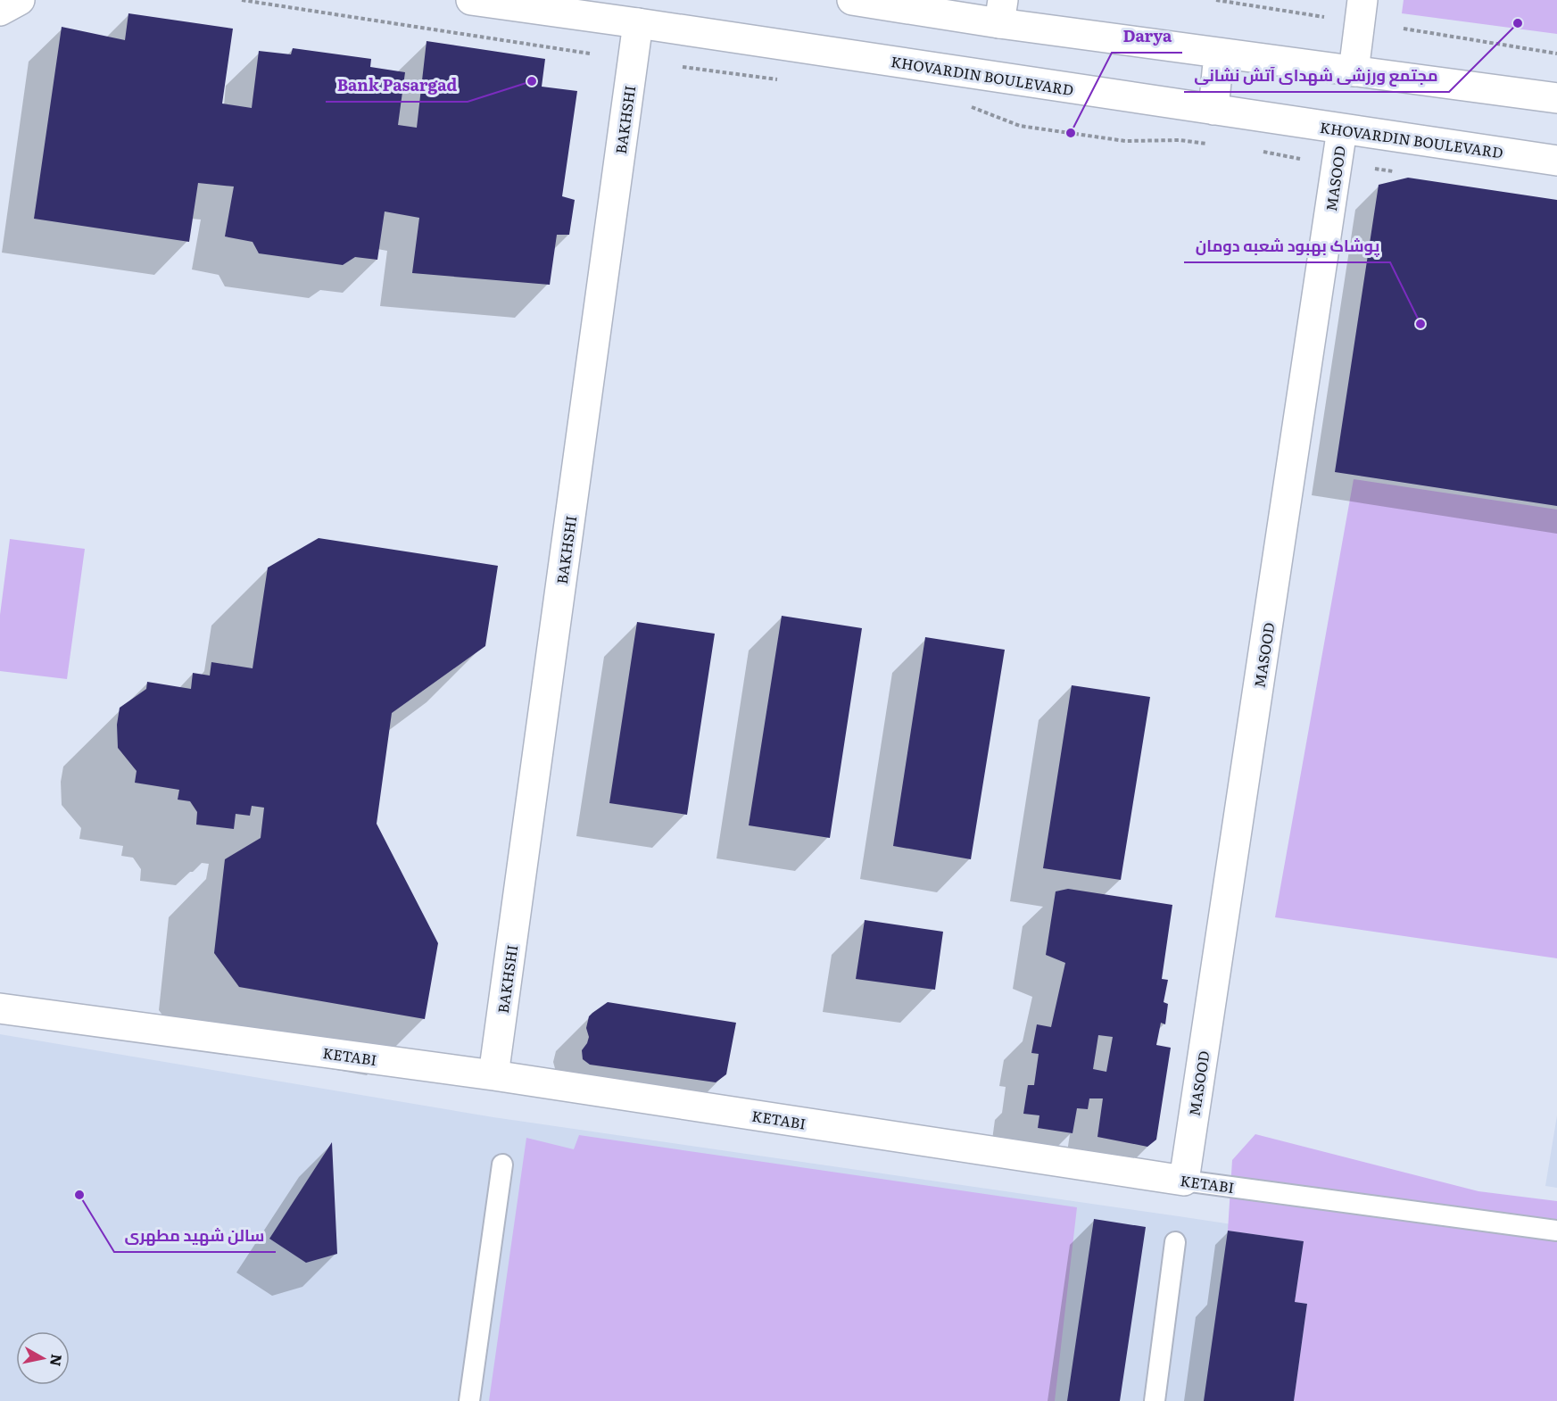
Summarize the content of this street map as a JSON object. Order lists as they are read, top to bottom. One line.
{"streets":{"street":["KHOVARDIN BOULEVARD","BAKHSHI","MASOOD","KETABI"]},"crossings":[["KHOVARDIN BOULEVARD","BAKHSHI"],["KHOVARDIN BOULEVARD","MASOOD"],["BAKHSHI","KETABI"],["MASOOD","KETABI"]],"places":["مجتمع ورزشی شهدای آتش نشانی","Bank Pasargad","Darya","پوشاک بهبود شعبه دومان","سالن شهید مطهری"],"north":"right"}
